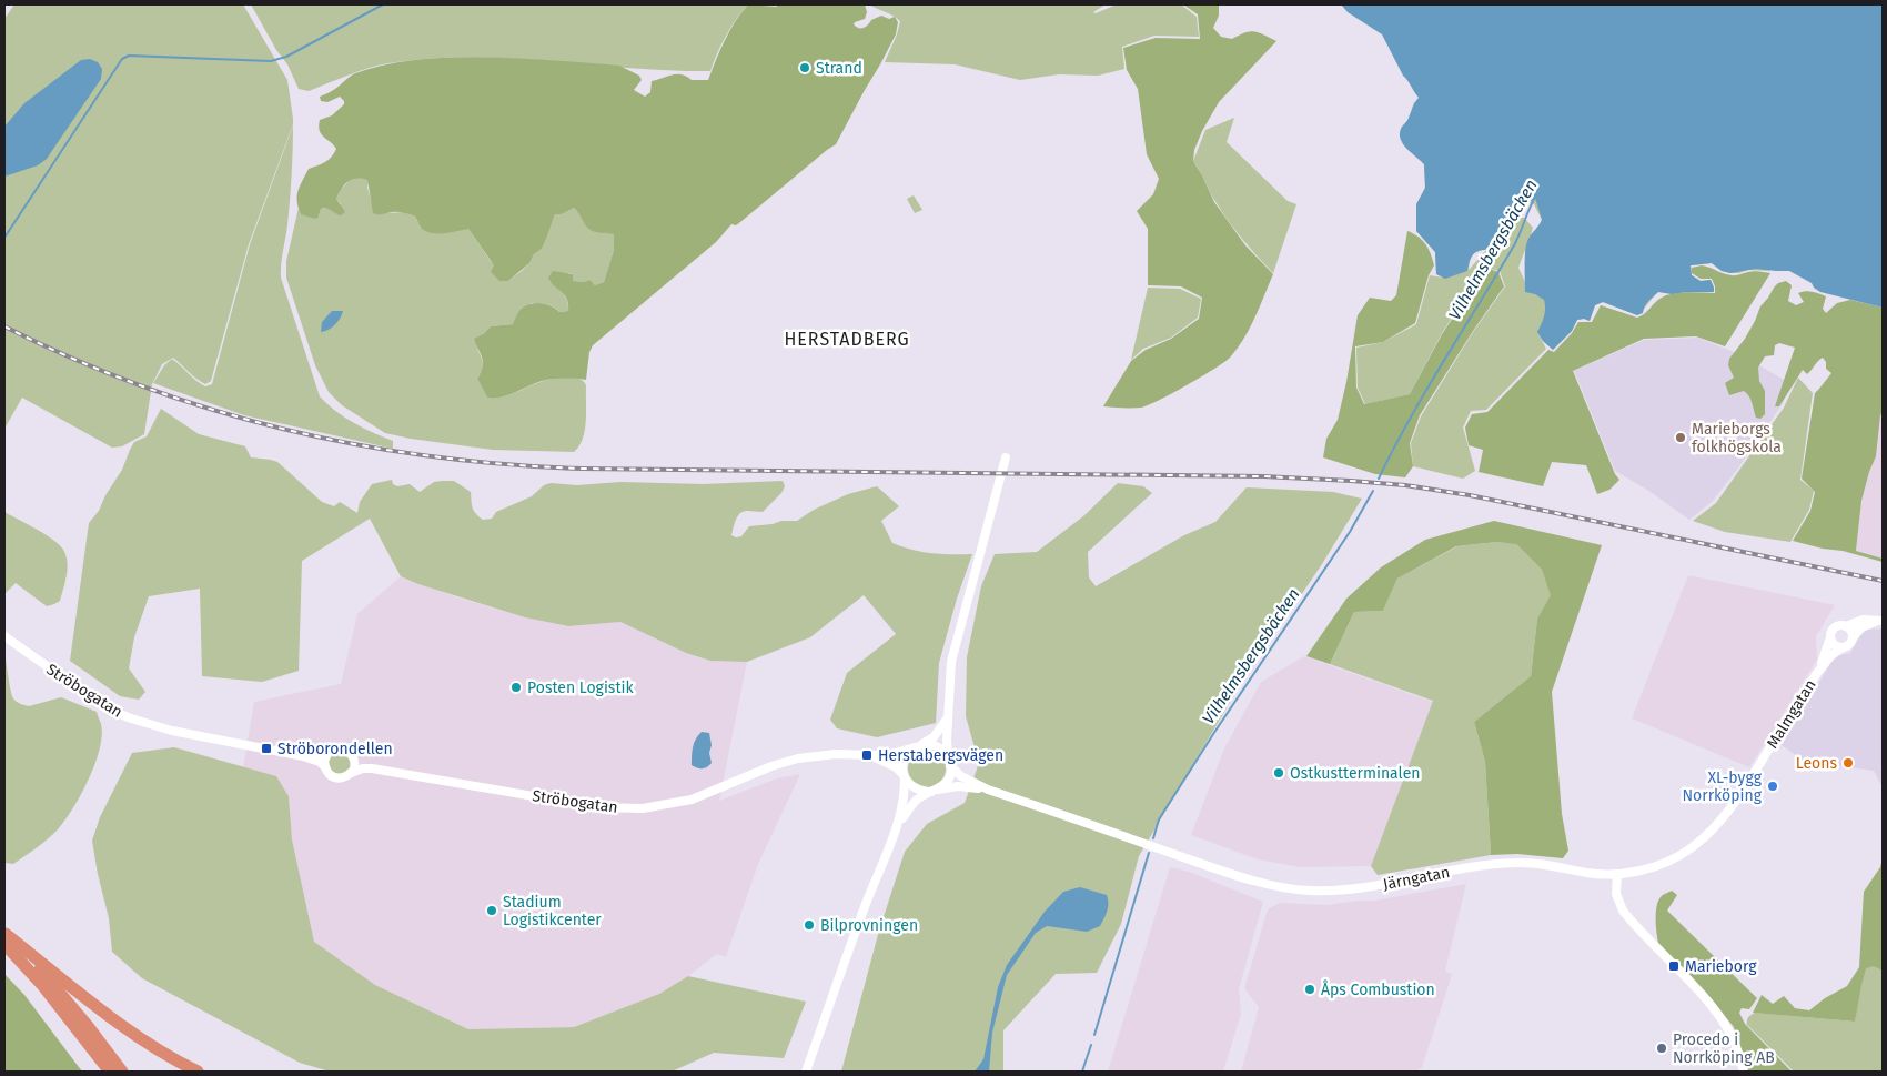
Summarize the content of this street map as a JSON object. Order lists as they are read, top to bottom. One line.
{"streets":{"street":["Ströbogatan","Malmgatan","Järngatan"]},"crossings":[["Ströbogatan","Järngatan"],["Malmgatan","Järngatan"]],"districts":["HERSTADBERG"],"water":["Vilhelmsbergsbäcken"],"places":{"other":["Strand","Marieborgs folkhögskola","Posten Logistik","Leons","Ostkustterminalen","XL-bygg Norrköping","Stadium Logistikcenter","Bilprovningen","Åps Combustion","Procedo i Norrköping AB"],"transit":["Ströborondellen","Herstabergsvägen","Marieborg"]}}
